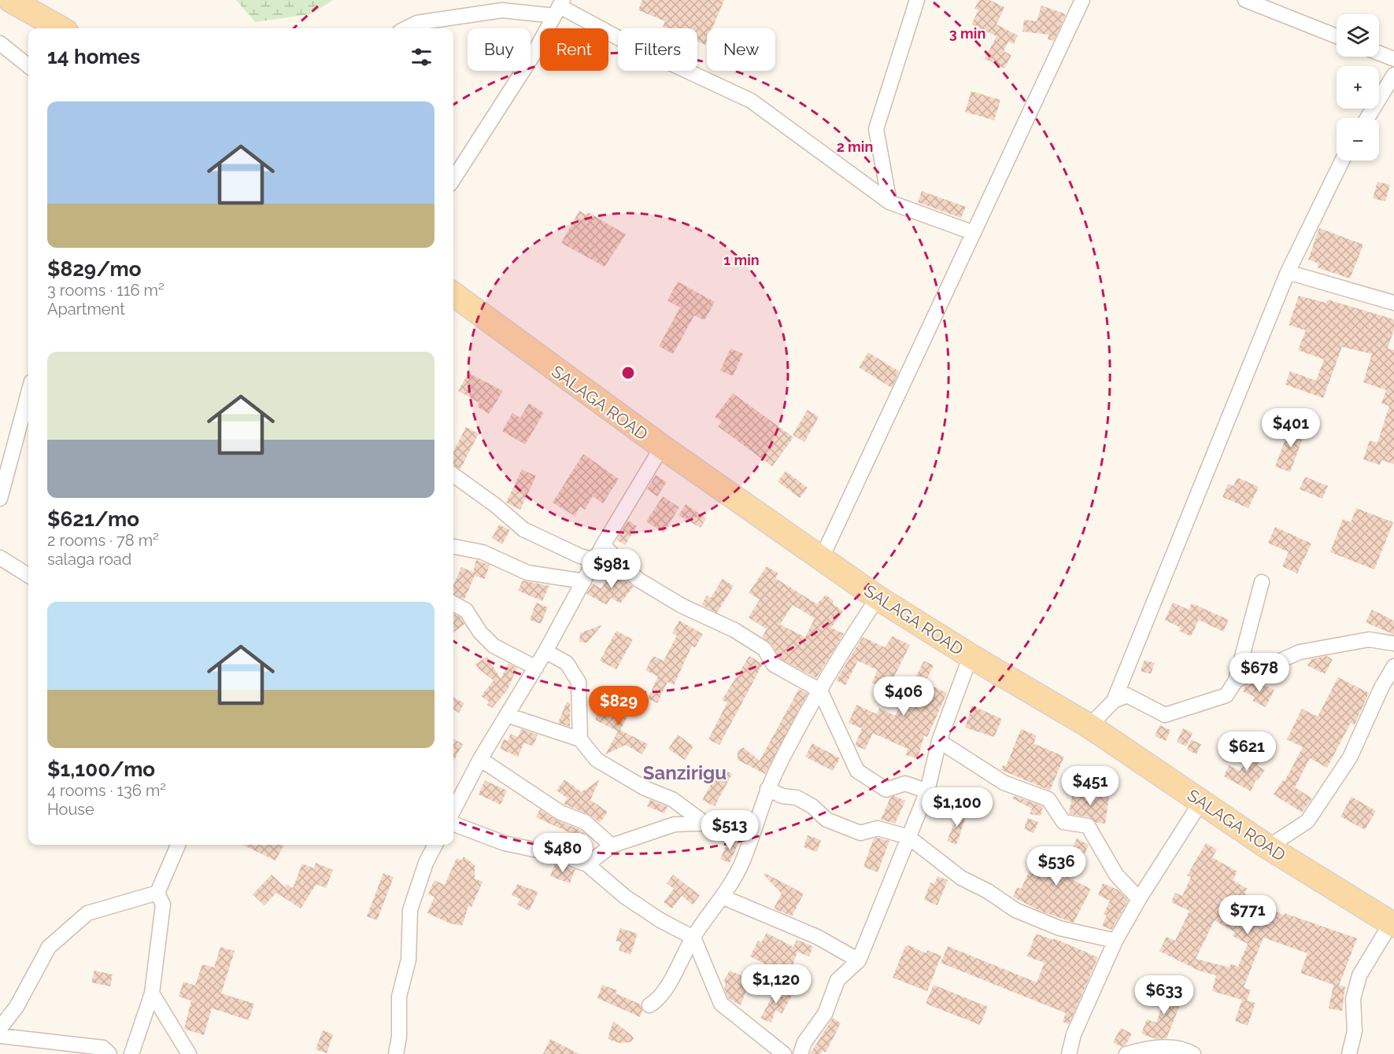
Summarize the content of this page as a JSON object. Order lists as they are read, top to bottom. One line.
{"streets":{"main road":["SALAGA ROAD"]},"districts":["Sanzirigu"],"page":{"map_buttons":["+","−"],"chip":["Buy","Rent","Filters","New"],"heading":"14 homes","list":[{"name":"$829/mo","note":"3 rooms · 116 m² · Apartment"},{"name":"$621/mo","note":"2 rooms · 78 m² · salaga road"},{"name":"$1,100/mo","note":"4 rooms · 136 m² · House"}],"price":["$401","$981","$678","$406","$829","$621","$451","$1,100","$513","$480","$536","$771","$1,120","$633"]},"rings":["3 min","2 min","1 min"]}
